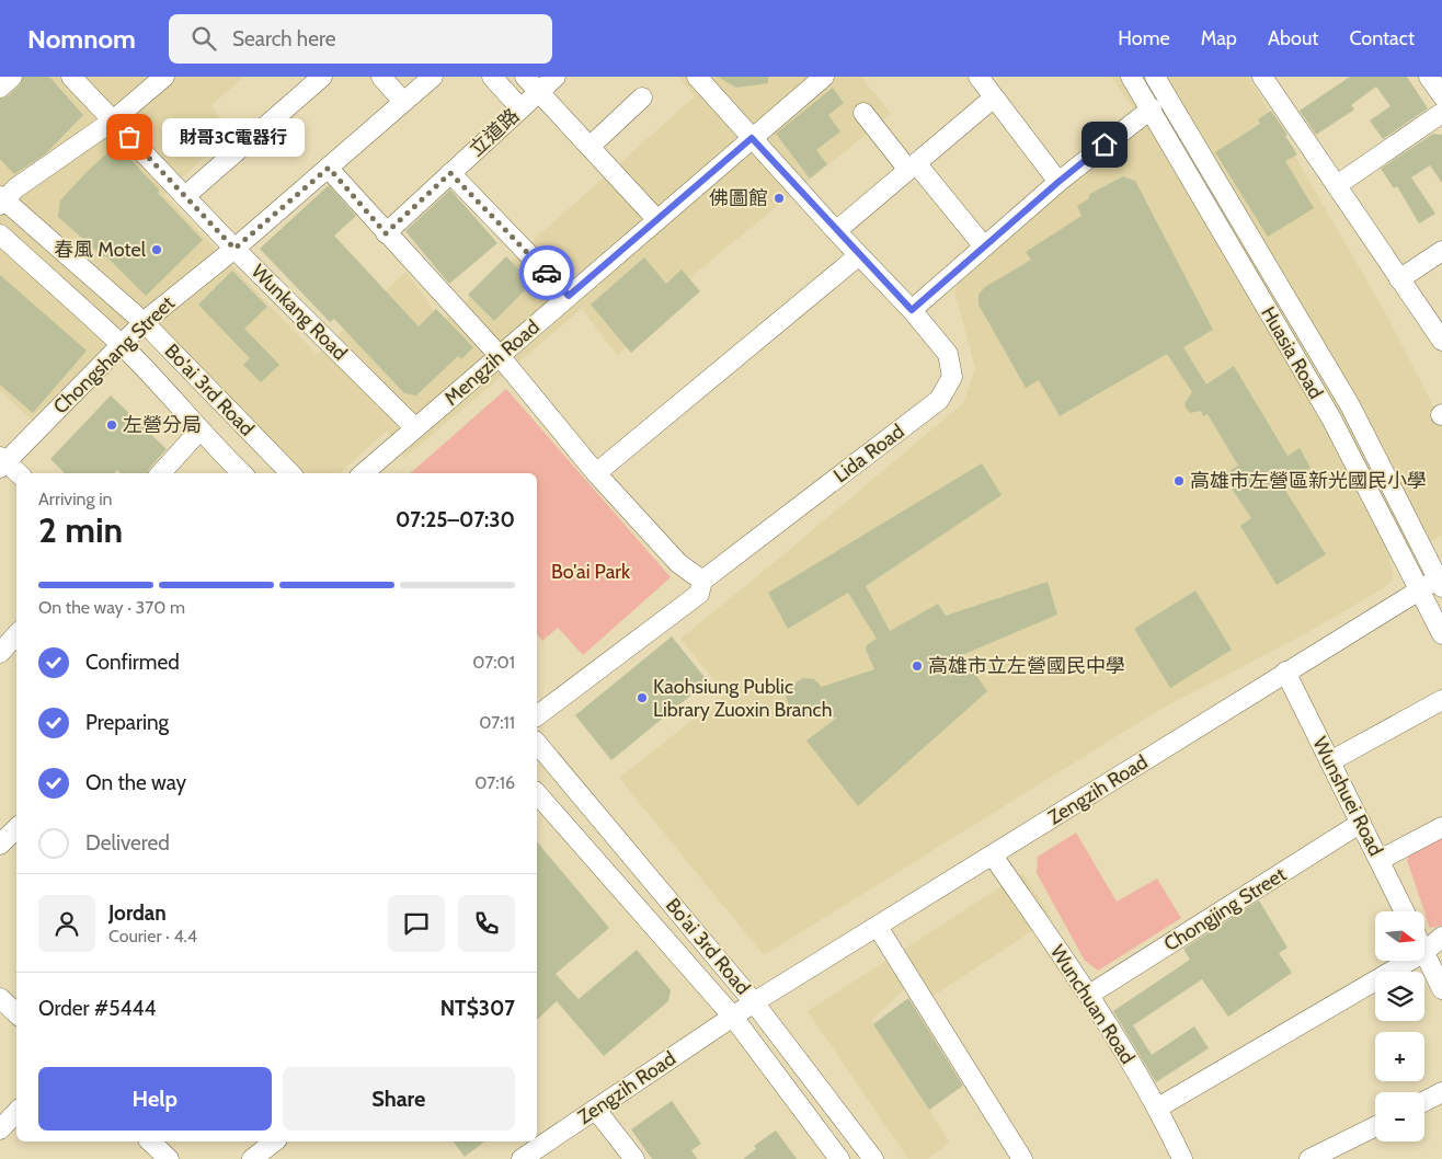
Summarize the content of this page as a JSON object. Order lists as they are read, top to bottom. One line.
{"streets":{"street":["立道路","Wunkang Road","Huasia Road","Chongshang Street","Mengzih Road","Bo'ai 3rd Road","Lida Road","Zengzih Road","Wunshuei Road","Chongjing Street","Wunchuan Road"]},"crossings":[["Wunkang Road","Chongshang Street"],["Wunkang Road","Mengzih Road"],["Huasia Road","Zengzih Road"],["Chongshang Street","Bo'ai 3rd Road"],["Mengzih Road","Lida Road"],["Bo'ai 3rd Road","Zengzih Road"],["Zengzih Road","Wunshuei Road"],["Zengzih Road","Wunchuan Road"],["Wunshuei Road","Chongjing Street"],["Chongjing Street","Wunchuan Road"]],"parks":["Bo'ai Park"],"places":["財哥3C電器行","佛圖館","春風 Motel","左營分局","高雄市左營區新光國民小學","高雄市立左營國民中學","Kaohsiung Public Library Zuoxin Branch"],"north":"right","page":{"header":"Nomnom","search":"Search here","nav":["Home","Map","About","Contact"],"bubble":"財哥3C電器行","heading":["2 min","Arriving in","07:25–07:30"],"panel":["Jordan","Courier · 4.4","Order #5444","NT$307"],"bar":"On the way · 370 m","list":[["Confirmed","07:01"],["Preparing","07:11"],["On the way","07:16"],"Delivered"],"map_buttons":["+","−"],"buttons":["Help","Share"]}}
